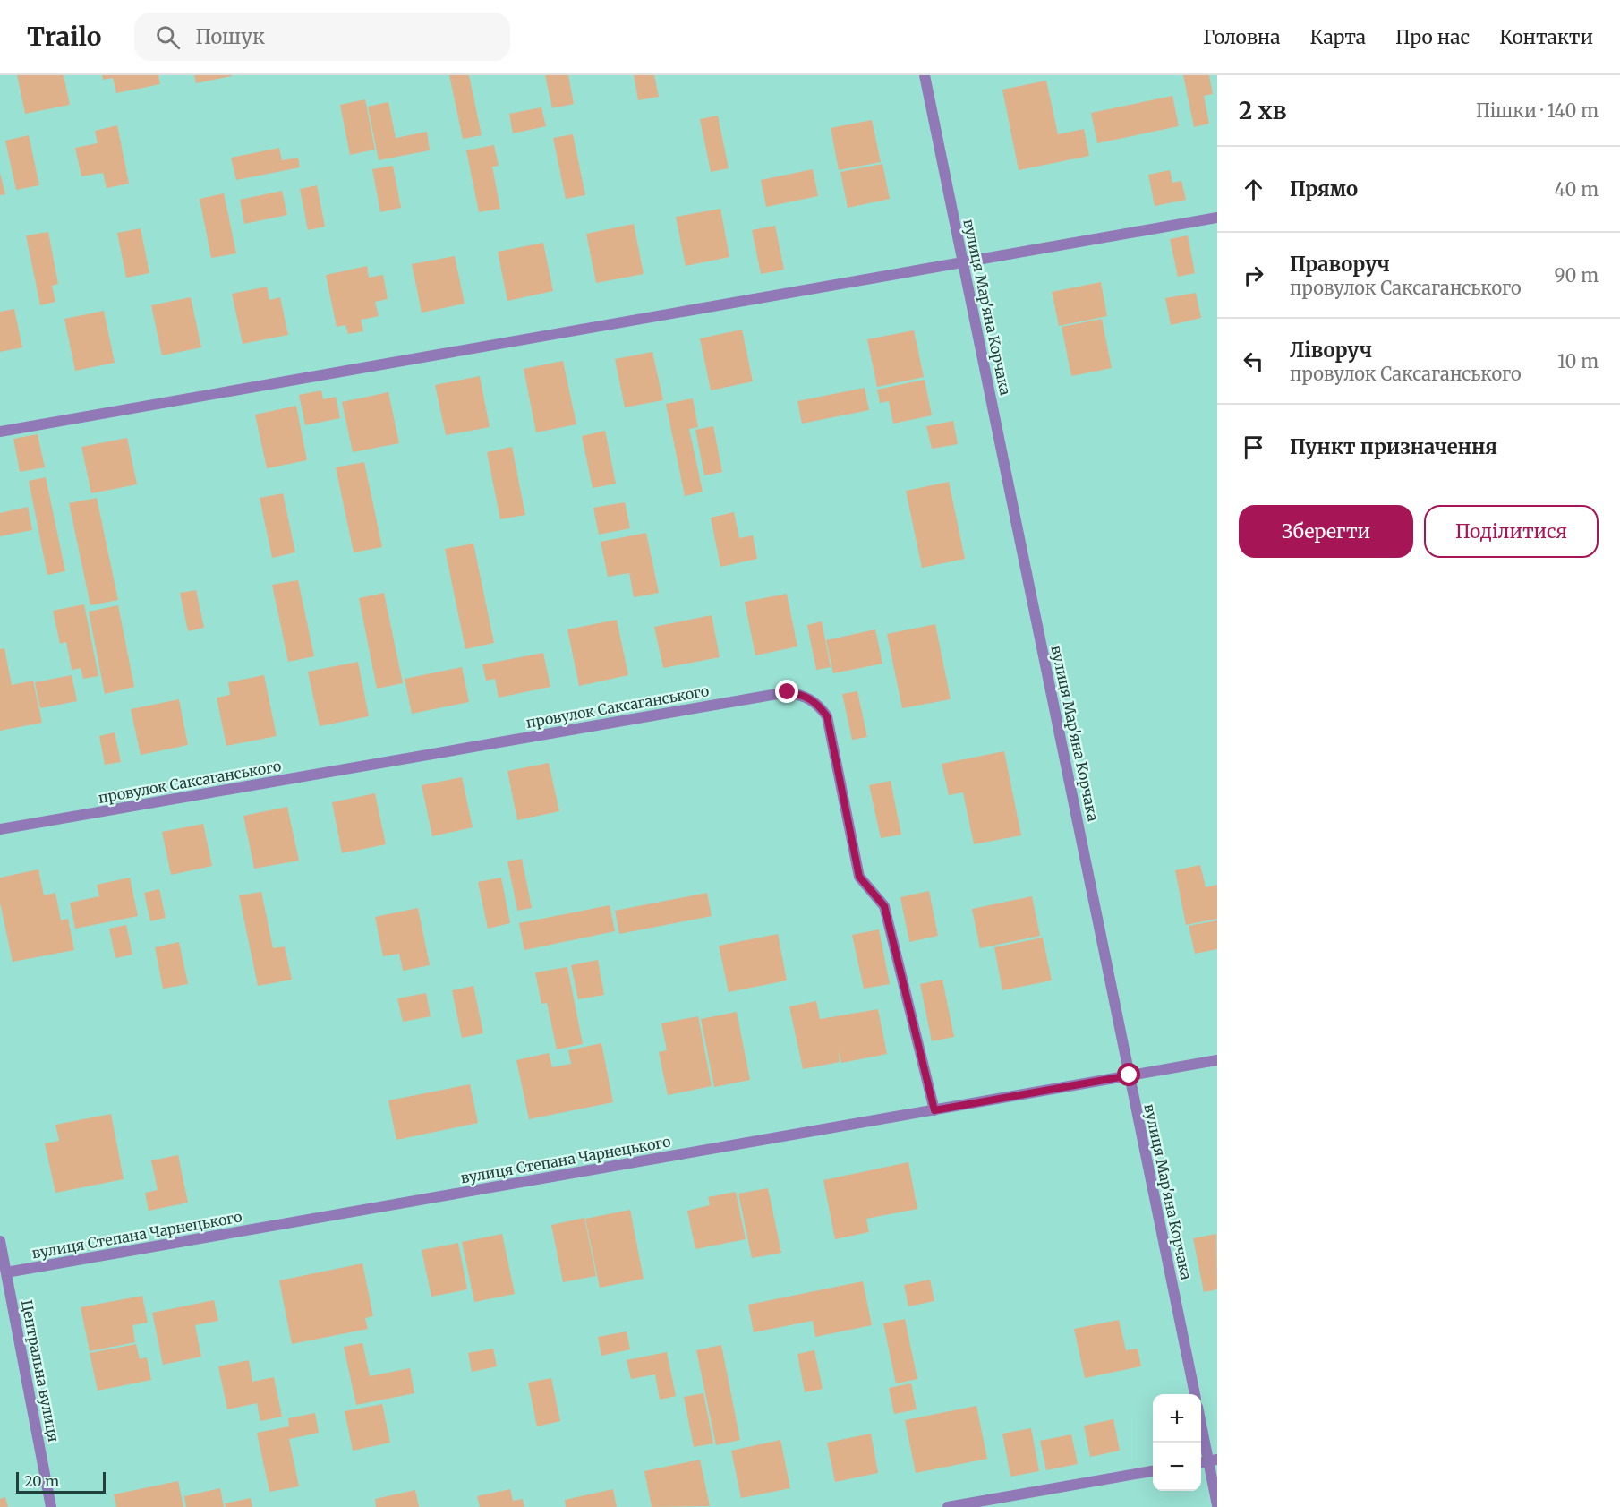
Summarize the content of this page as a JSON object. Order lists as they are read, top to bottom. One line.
{"streets":{"street":["вулиця Мар'яна Корчака","провулок Саксаганського","вулиця Степана Чарнецького","Центральна вулиця"]},"crossings":[["вулиця Мар'яна Корчака","вулиця Степана Чарнецького"],["провулок Саксаганського","вулиця Степана Чарнецького"],["вулиця Степана Чарнецького","Центральна вулиця"]],"scale_bar":"20 m","page":{"header":"Trailo","search":"Пошук","nav":["Головна","Карта","Про нас","Контакти"],"heading":["2 хв","Пішки · 140 m"],"list":[["Прямо","40 m"],["Праворуч","провулок Саксаганського","90 m"],["Ліворуч","провулок Саксаганського","10 m"],"Пункт призначення"],"buttons":["Зберегти","Поділитися"],"map_buttons":["+","−"],"scale":"20 m"}}
